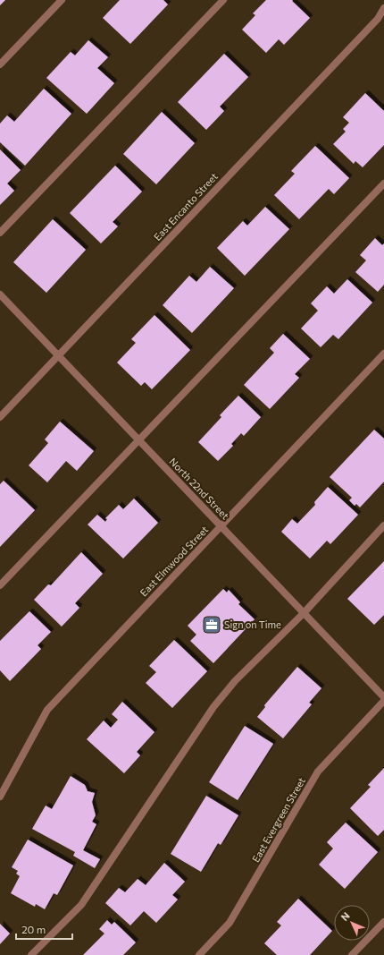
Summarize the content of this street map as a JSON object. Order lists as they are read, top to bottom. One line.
{"streets":{"street":["East Encanto Street","North 22nd Street","East Elmwood Street","East Evergreen Street"]},"crossings":[["East Encanto Street","North 22nd Street"],["North 22nd Street","East Elmwood Street"]],"places":{"office":["Sign on Time"]},"scale_bar":"20 m","north":"top left"}
